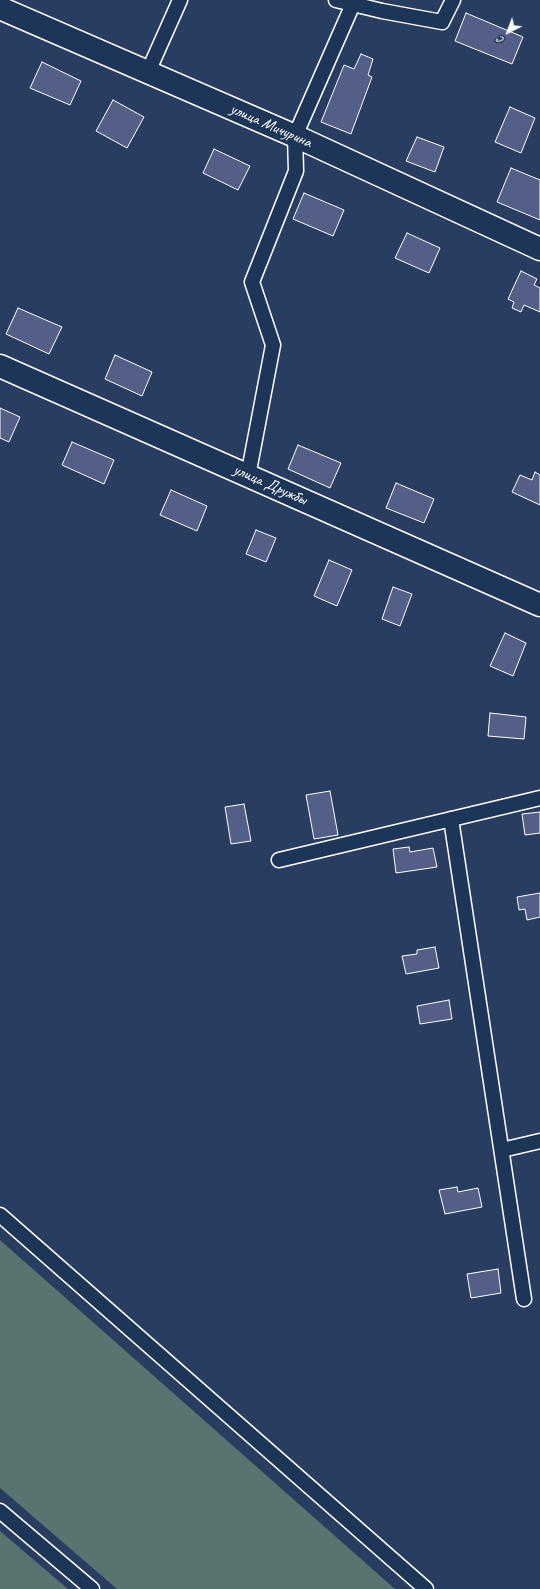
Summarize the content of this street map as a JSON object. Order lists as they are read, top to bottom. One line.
{"streets":{"street":["улица Мичурина","улица Дружбы"]},"north":"bottom left"}
